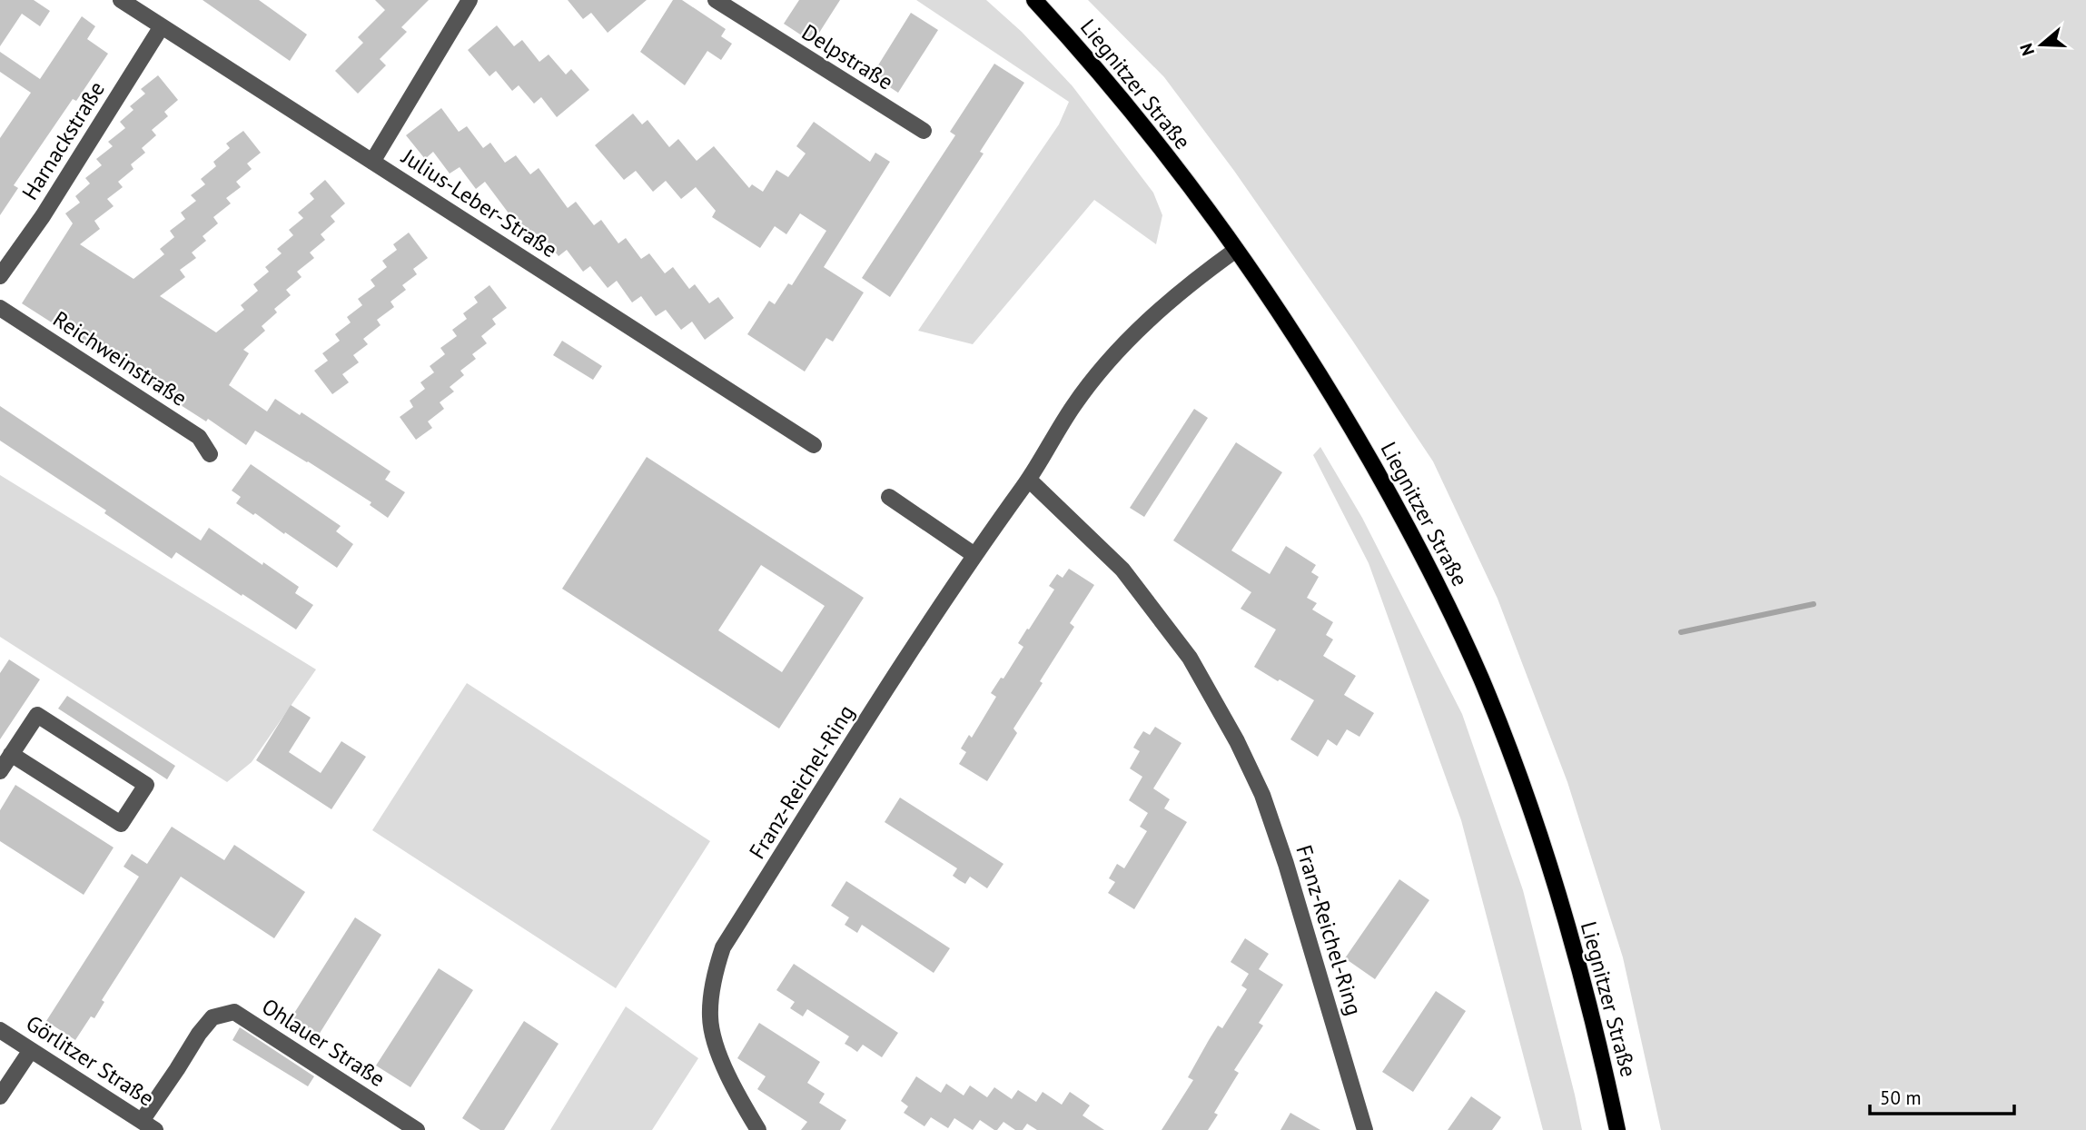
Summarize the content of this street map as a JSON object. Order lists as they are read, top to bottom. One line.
{"streets":{"main road":["Liegnitzer Straße"],"street":["Delpstraße","Harnackstraße","Julius-Leber-Straße","Reichweinstraße","Franz-Reichel-Ring","Ohlauer Straße","Görlitzer Straße"]},"crossings":[["Liegnitzer Straße","Franz-Reichel-Ring"],["Harnackstraße","Julius-Leber-Straße"],["Ohlauer Straße","Görlitzer Straße"]],"scale_bar":"50 m","north":"left"}
